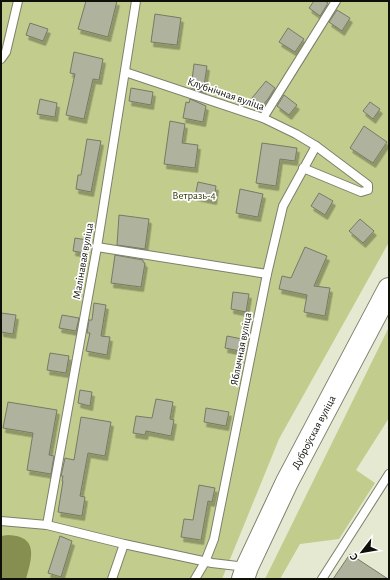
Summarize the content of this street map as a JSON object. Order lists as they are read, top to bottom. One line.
{"streets":{"main road":["Дуброўская вуліца"],"lane":["Клубнічная вуліца","Малінавая вуліца","Яблычная вуліца"]},"crossings":[["Клубнічная вуліца","Малінавая вуліца"],["Клубнічная вуліца","Яблычная вуліца"]],"parks":["Ветразь-4"],"north":"bottom left"}
